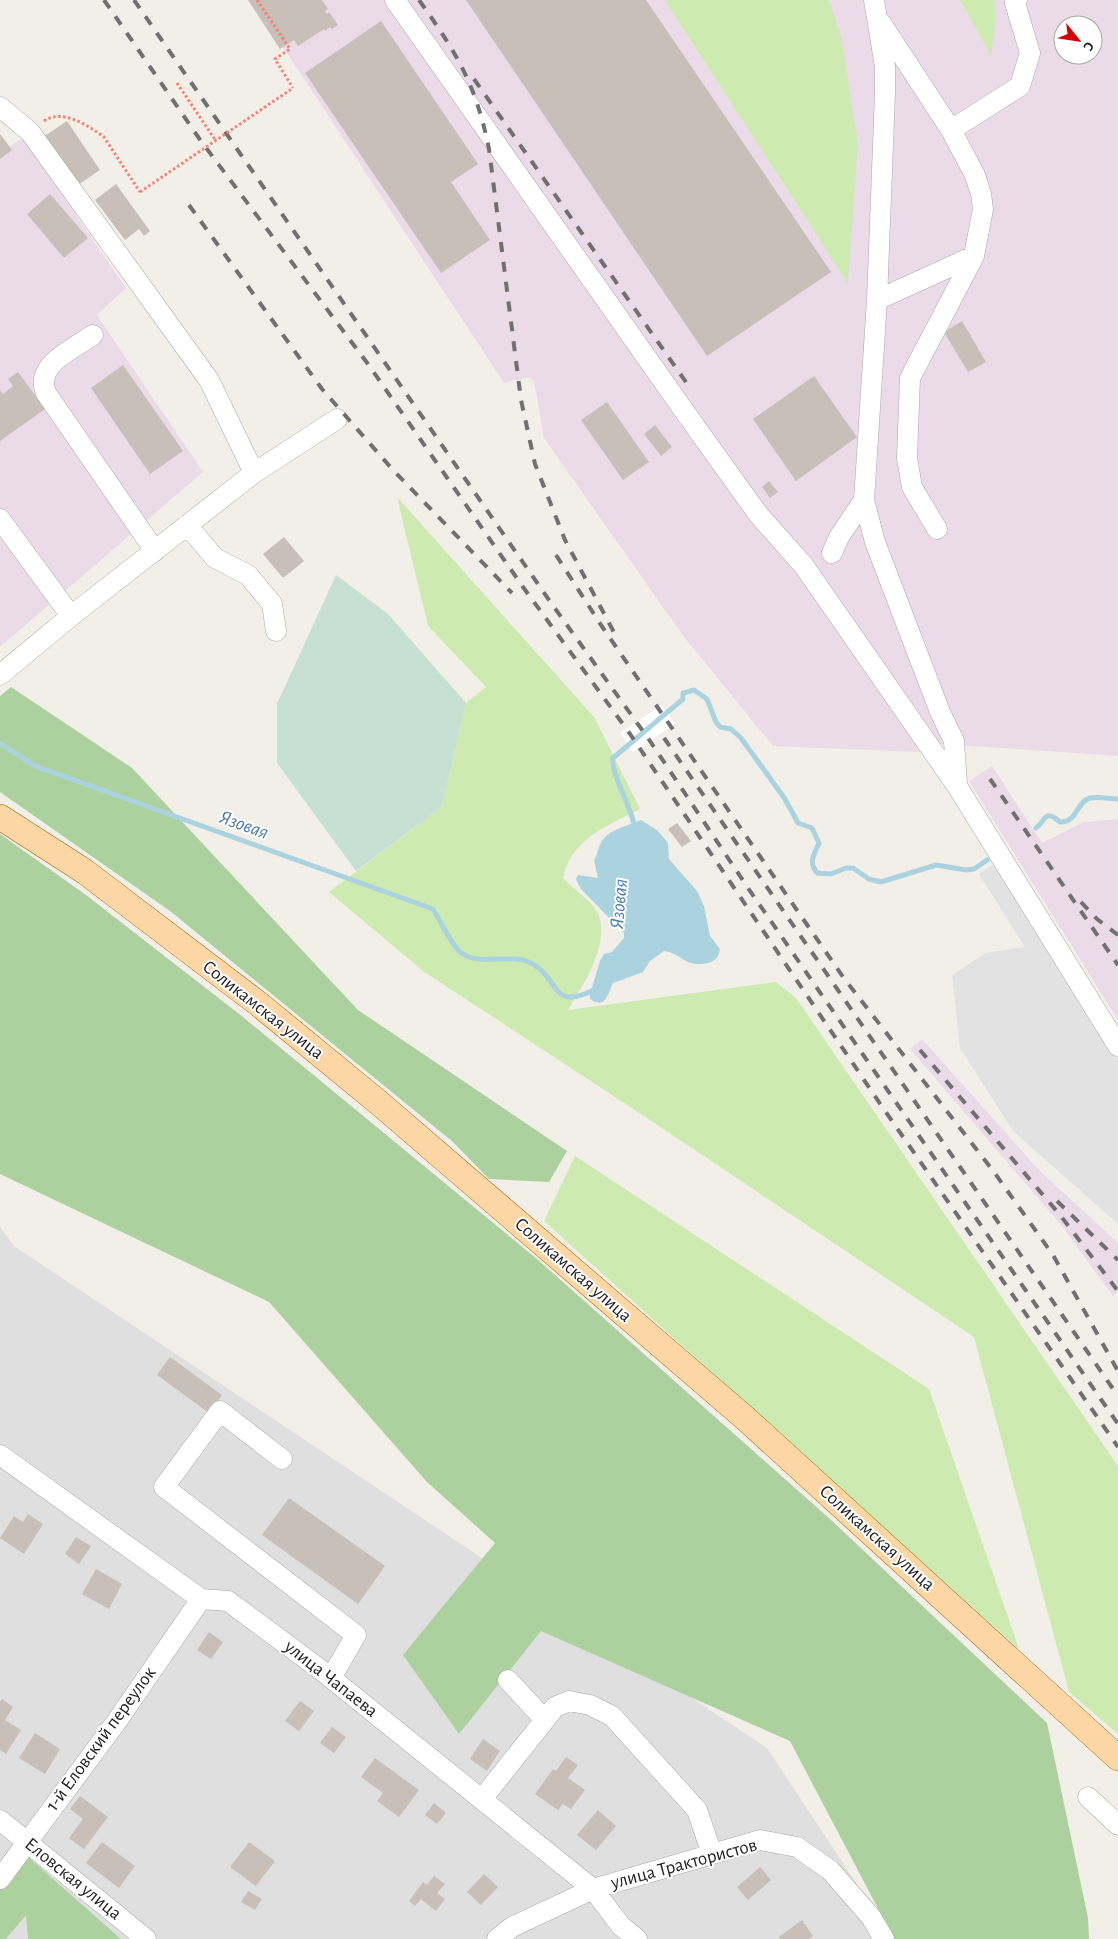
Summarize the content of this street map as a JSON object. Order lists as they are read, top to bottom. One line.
{"streets":{"main road":["Соликамская улица"],"street":["улица Чапаева","1-й Еловский переулок","улица Трактористов","Еловская улица"]},"crossings":[["улица Чапаева","1-й Еловский переулок"],["улица Чапаева","улица Трактористов"],["1-й Еловский переулок","Еловская улица"]],"water":["Язовая"],"north":"bottom right"}
